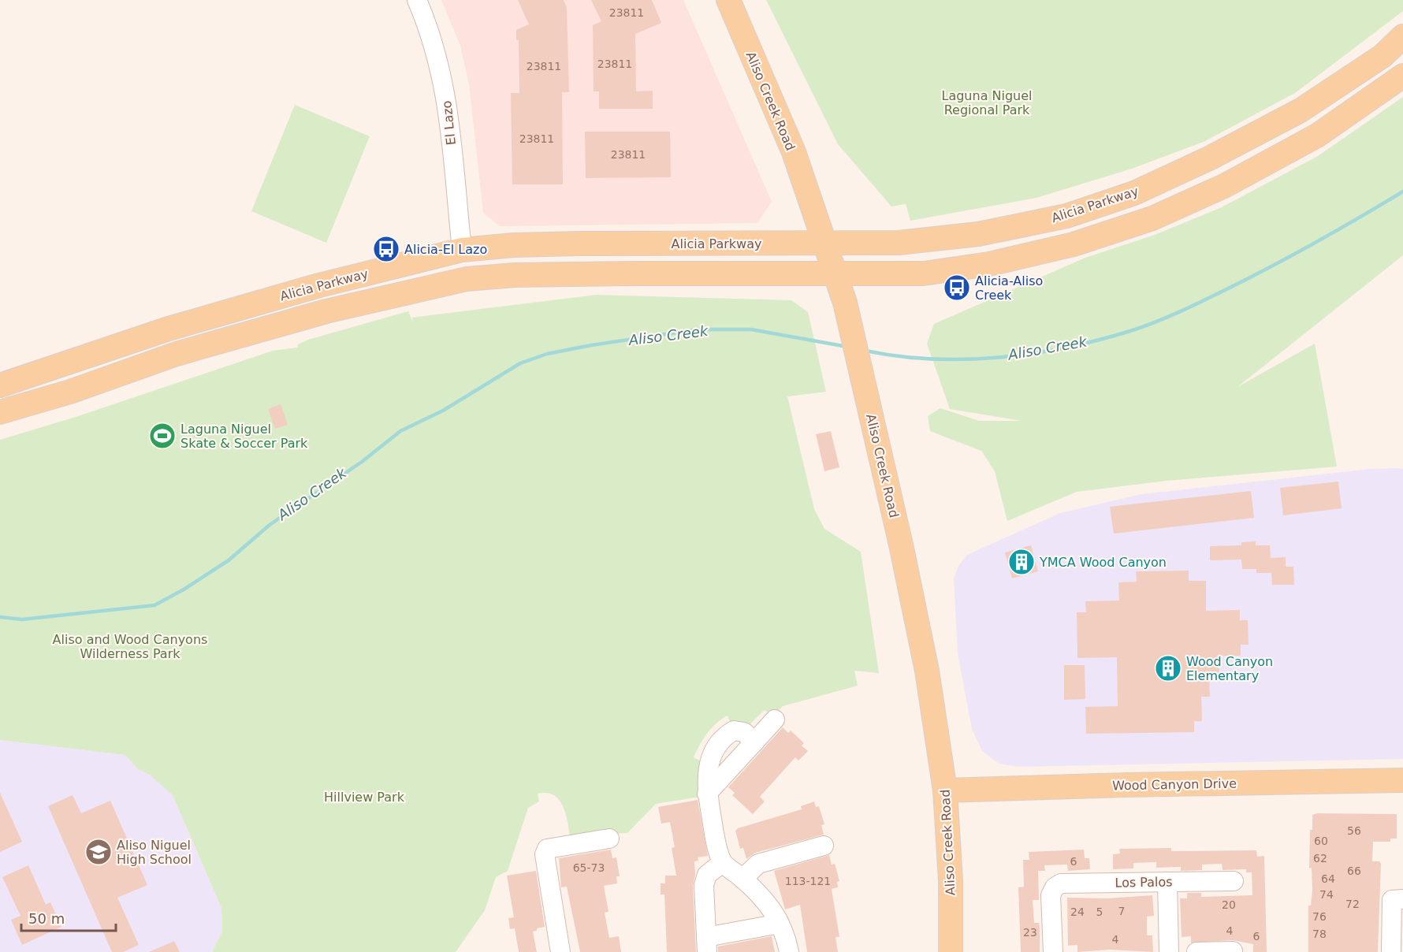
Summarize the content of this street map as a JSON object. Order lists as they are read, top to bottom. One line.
{"streets":{"main road":["Aliso Creek Road","Alicia Parkway","Wood Canyon Drive"],"street":["El Lazo","Los Palos"]},"crossings":[["Aliso Creek Road","Alicia Parkway"],["Aliso Creek Road","Wood Canyon Drive"],["El Lazo","Alicia Parkway"]],"water":["Aliso Creek"],"parks":["Laguna Niguel Regional Park","Aliso and Wood Canyons Wilderness Park","Hillview Park"],"places":{"bus stop":["Alicia-El Lazo","Alicia-Aliso Creek"],"sports":["Laguna Niguel Skate & Soccer Park"],"building":["YMCA Wood Canyon","Wood Canyon Elementary"],"school or university":["Aliso Niguel High School"]},"house_numbers":["23811","23811","23811","23811","23811","56","60","62","6","65-73","66","64","113-121","74","72","20","7","24","5","76","4","23","78","6","4"],"scale_bar":"50 m"}
